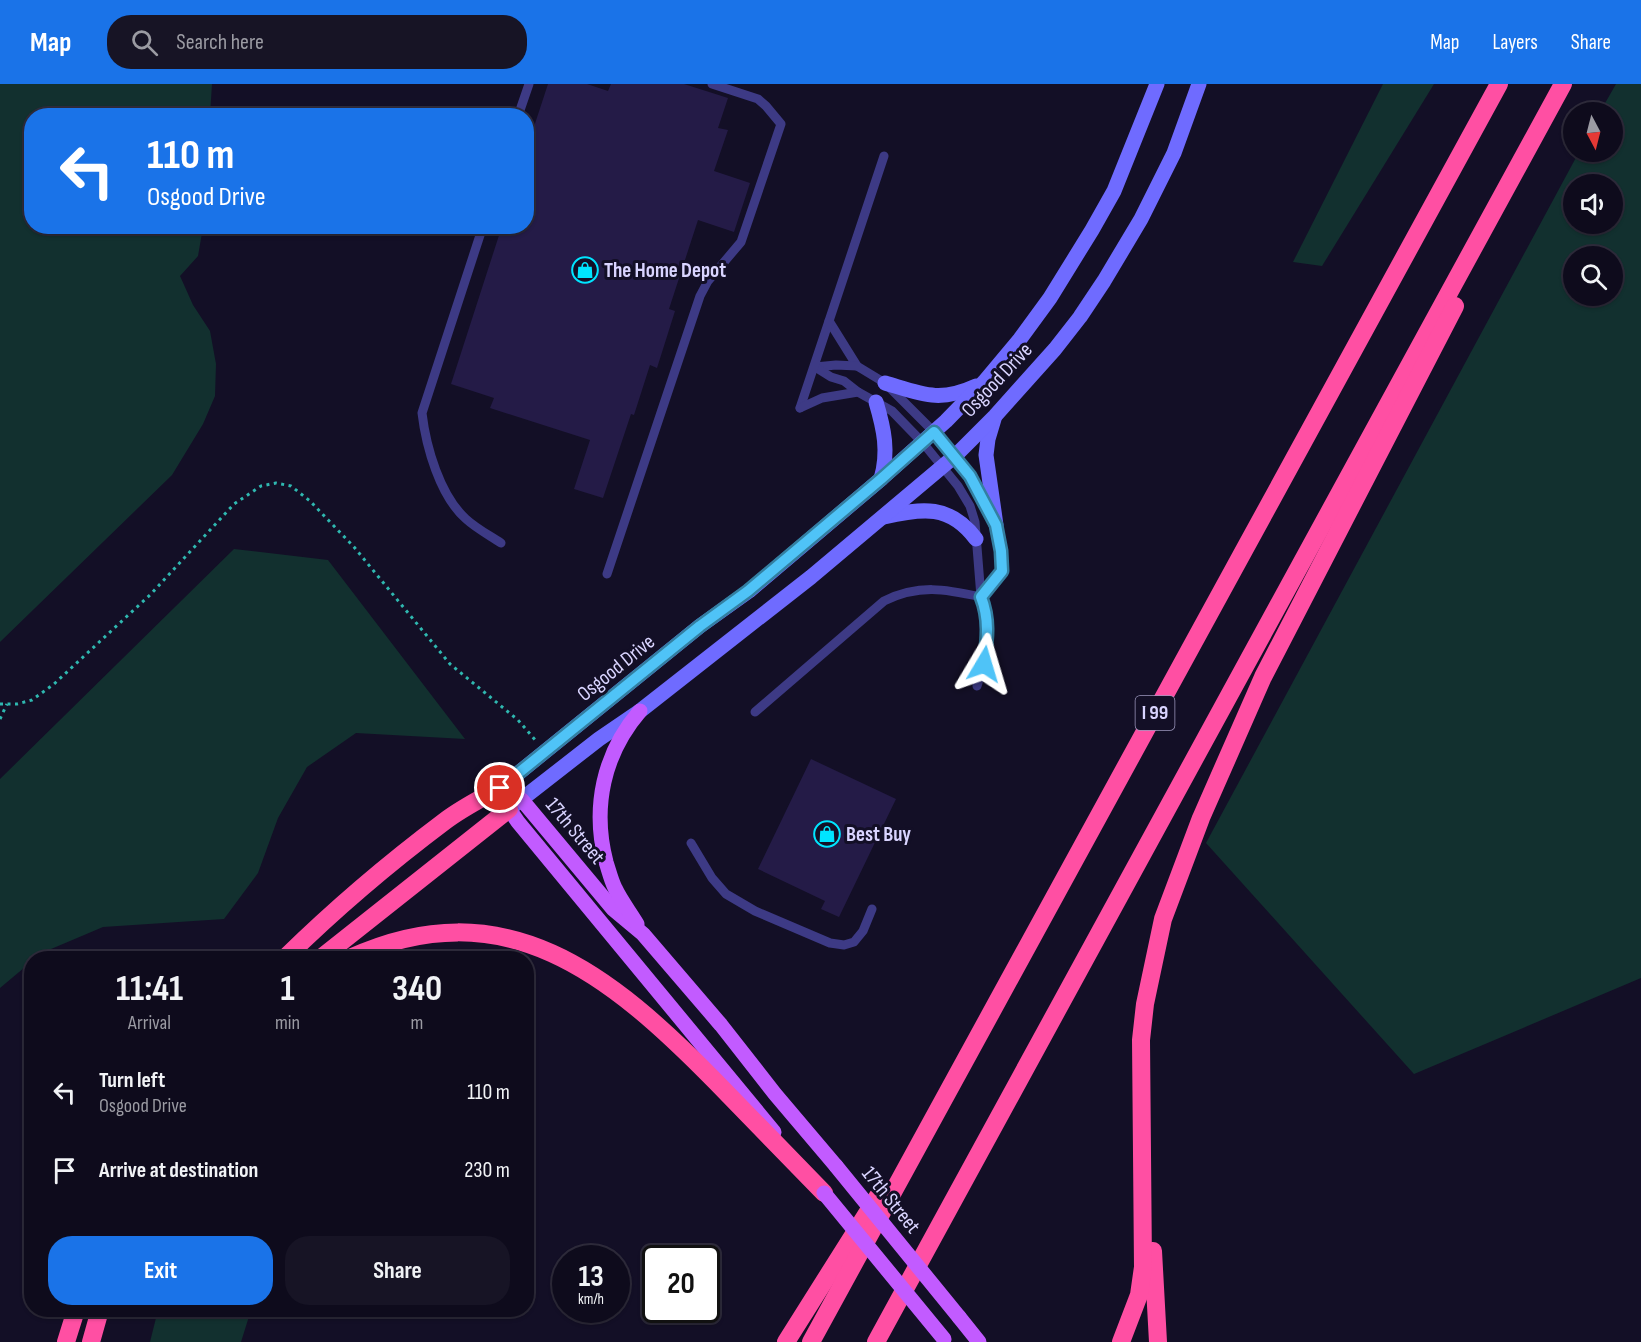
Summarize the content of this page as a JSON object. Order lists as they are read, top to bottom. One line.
{"streets":{"highway":["I 99"],"main road":["Osgood Drive","17th Street"]},"crossings":[["Osgood Drive","17th Street"]],"places":{"shop":["The Home Depot","Best Buy"]},"north":"bottom","page":{"header":"Map","search":"Search here","nav":["Map","Layers","Share"],"turn":["110 m","Osgood Drive"],"eta":["11:41","Arrival","1","min","340","m"],"list":[{"name":"Turn left","note":"Osgood Drive","value":"110 m"},{"name":"Arrive at destination","value":"230 m"}],"buttons":["Exit","Share"],"speed":"13 km/h","limit":"20"}}
